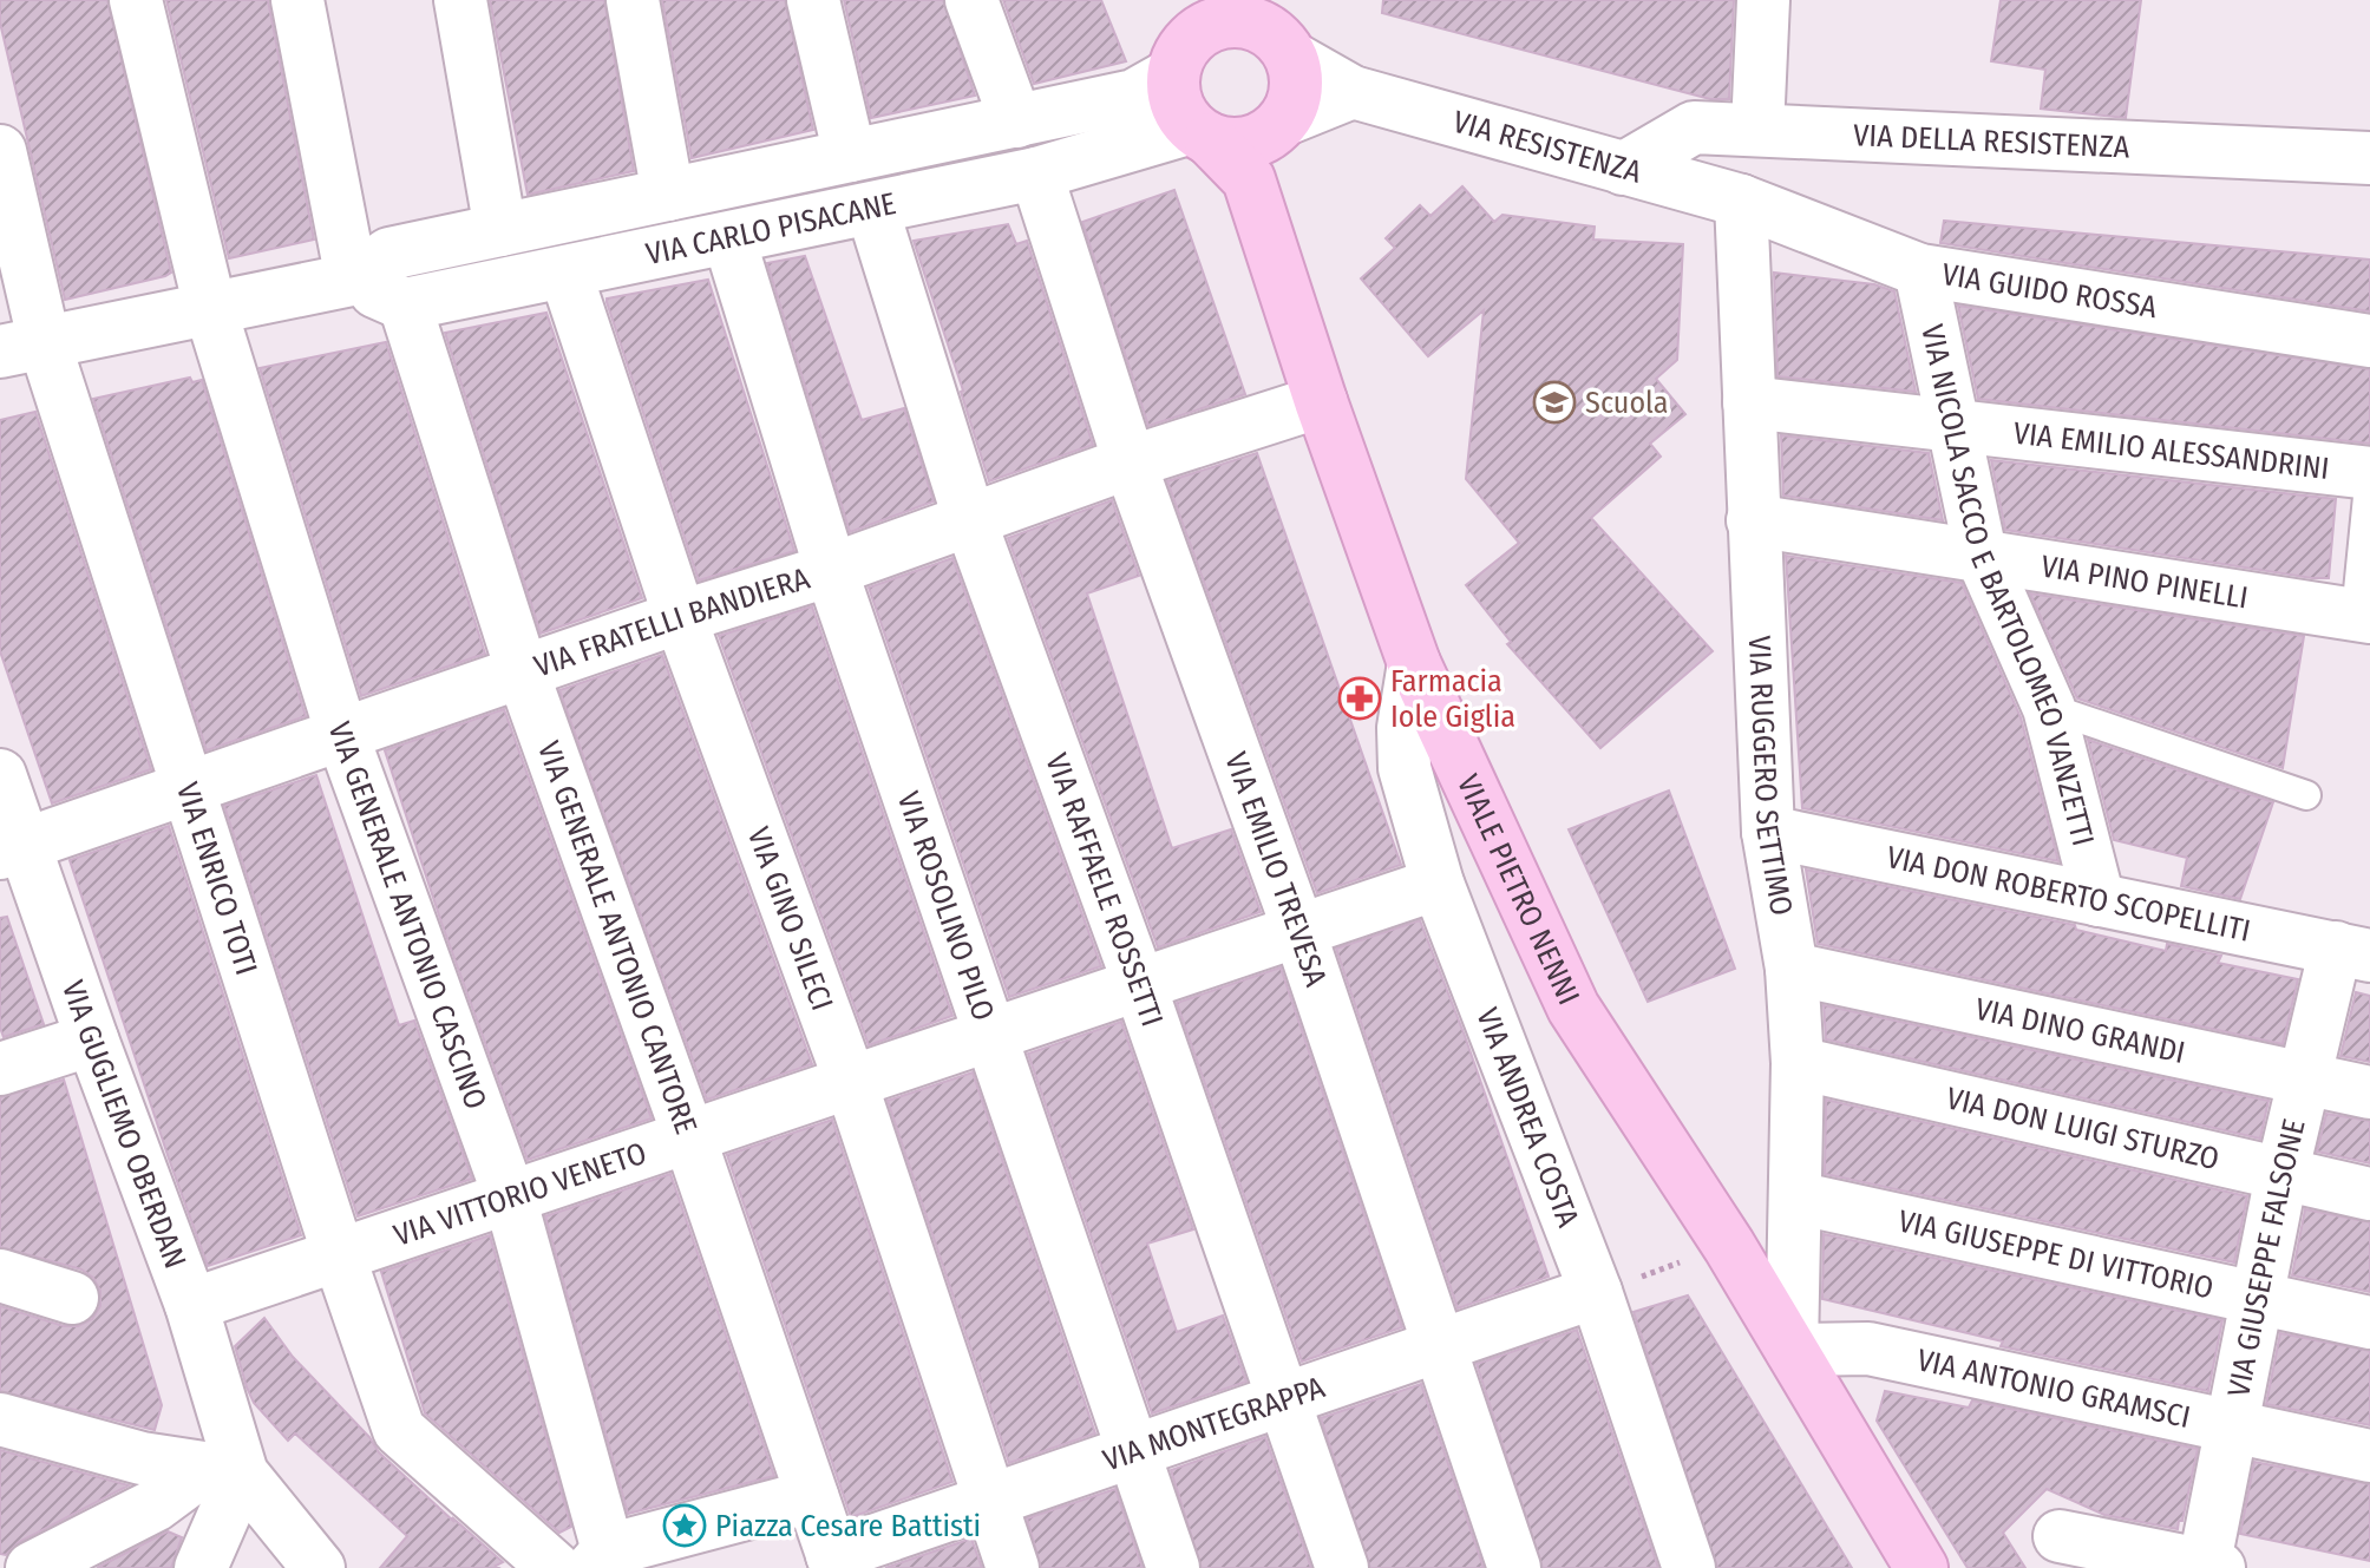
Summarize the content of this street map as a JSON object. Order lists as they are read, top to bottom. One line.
{"streets":{"main road":["VIALE PIETRO NENNI"],"street":["VIA DELLA RESISTENZA","VIA RESISTENZA","VIA CARLO PISACANE","VIA GUIDO ROSSA","VIA EMILIO ALESSANDRINI","VIA PINO PINELLI","VIA NICOLA SACCO E BARTOLOMEO VANZETTI","VIA FRATELLI BANDIERA","VIA RUGGERO SETTIMO","VIA EMILIO TREVESA","VIA ENRICO TOTI","VIA RAFFAELE ROSSETTI","VIA DON ROBERTO SCOPELLITI","VIA ROSOLINO PILO","VIA GENERALE ANTONIO CASCINO","VIA GINO SILECI","VIA GENERALE ANTONIO CANTORE","VIA DINO GRANDI","VIA ANDREA COSTA","VIA GUGLIEMO OBERDAN","VIA DON LUIGI STURZO","VIA VITTORIO VENETO","VIA GIUSEPPE DI VITTORIO","VIA GIUSEPPE FALSONE","VIA ANTONIO GRAMSCI","VIA MONTEGRAPPA"]},"crossings":[["VIA DELLA RESISTENZA","VIA RESISTENZA"],["VIA RESISTENZA","VIA CARLO PISACANE"],["VIA RESISTENZA","VIA GUIDO ROSSA"],["VIA RESISTENZA","VIA RUGGERO SETTIMO"],["VIA RESISTENZA","VIALE PIETRO NENNI"],["VIA CARLO PISACANE","VIA EMILIO TREVESA"],["VIA CARLO PISACANE","VIA ENRICO TOTI"],["VIA CARLO PISACANE","VIA RAFFAELE ROSSETTI"],["VIA CARLO PISACANE","VIALE PIETRO NENNI"],["VIA CARLO PISACANE","VIA ROSOLINO PILO"],["VIA CARLO PISACANE","VIA GENERALE ANTONIO CASCINO"],["VIA CARLO PISACANE","VIA GINO SILECI"],["VIA CARLO PISACANE","VIA GENERALE ANTONIO CANTORE"],["VIA GUIDO ROSSA","VIA NICOLA SACCO E BARTOLOMEO VANZETTI"],["VIA GUIDO ROSSA","VIA RUGGERO SETTIMO"],["VIA EMILIO ALESSANDRINI","VIA NICOLA SACCO E BARTOLOMEO VANZETTI"],["VIA EMILIO ALESSANDRINI","VIA RUGGERO SETTIMO"],["VIA PINO PINELLI","VIA NICOLA SACCO E BARTOLOMEO VANZETTI"],["VIA PINO PINELLI","VIA RUGGERO SETTIMO"],["VIA NICOLA SACCO E BARTOLOMEO VANZETTI","VIA DON ROBERTO SCOPELLITI"],["VIA FRATELLI BANDIERA","VIA EMILIO TREVESA"],["VIA FRATELLI BANDIERA","VIA ENRICO TOTI"],["VIA FRATELLI BANDIERA","VIA RAFFAELE ROSSETTI"],["VIA FRATELLI BANDIERA","VIALE PIETRO NENNI"],["VIA FRATELLI BANDIERA","VIA ROSOLINO PILO"],["VIA FRATELLI BANDIERA","VIA GENERALE ANTONIO CASCINO"],["VIA FRATELLI BANDIERA","VIA GINO SILECI"],["VIA FRATELLI BANDIERA","VIA GENERALE ANTONIO CANTORE"],["VIA FRATELLI BANDIERA","VIA GUGLIEMO OBERDAN"],["VIA RUGGERO SETTIMO","VIALE PIETRO NENNI"],["VIA RUGGERO SETTIMO","VIA DON ROBERTO SCOPELLITI"],["VIA RUGGERO SETTIMO","VIA DINO GRANDI"],["VIA RUGGERO SETTIMO","VIA DON LUIGI STURZO"],["VIA RUGGERO SETTIMO","VIA GIUSEPPE DI VITTORIO"],["VIA RUGGERO SETTIMO","VIA ANTONIO GRAMSCI"],["VIA EMILIO TREVESA","VIA VITTORIO VENETO"],["VIA EMILIO TREVESA","VIA MONTEGRAPPA"],["VIA ENRICO TOTI","VIA VITTORIO VENETO"],["VIA RAFFAELE ROSSETTI","VIA VITTORIO VENETO"],["VIA RAFFAELE ROSSETTI","VIA MONTEGRAPPA"],["VIALE PIETRO NENNI","VIA ANDREA COSTA"],["VIALE PIETRO NENNI","VIA ANTONIO GRAMSCI"],["VIA DON ROBERTO SCOPELLITI","VIA GIUSEPPE FALSONE"],["VIA ROSOLINO PILO","VIA VITTORIO VENETO"],["VIA ROSOLINO PILO","VIA MONTEGRAPPA"],["VIA GENERALE ANTONIO CASCINO","VIA VITTORIO VENETO"],["VIA GINO SILECI","VIA VITTORIO VENETO"],["VIA GINO SILECI","VIA MONTEGRAPPA"],["VIA GENERALE ANTONIO CANTORE","VIA VITTORIO VENETO"],["VIA GENERALE ANTONIO CANTORE","VIA MONTEGRAPPA"],["VIA DINO GRANDI","VIA GIUSEPPE FALSONE"],["VIA ANDREA COSTA","VIA VITTORIO VENETO"],["VIA ANDREA COSTA","VIA MONTEGRAPPA"],["VIA GUGLIEMO OBERDAN","VIA VITTORIO VENETO"],["VIA DON LUIGI STURZO","VIA GIUSEPPE FALSONE"],["VIA GIUSEPPE DI VITTORIO","VIA GIUSEPPE FALSONE"],["VIA GIUSEPPE FALSONE","VIA ANTONIO GRAMSCI"]],"places":{"school or university":["Scuola"],"pharmacy":["Farmacia Iole Giglia"],"place":["Piazza Cesare Battisti"]}}
